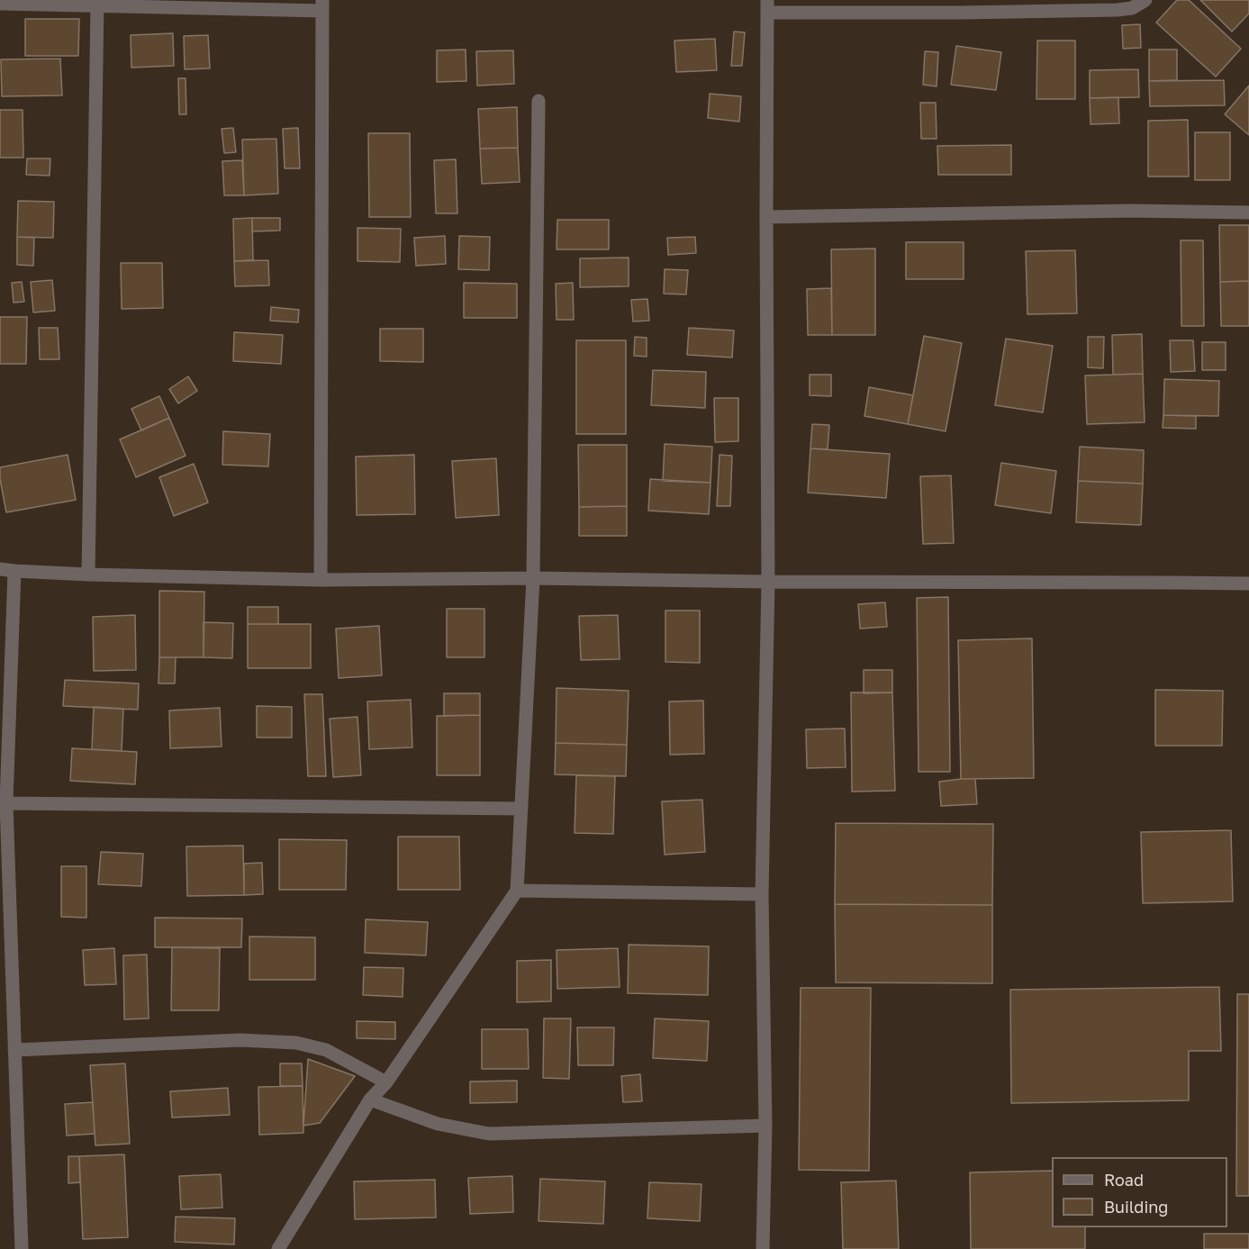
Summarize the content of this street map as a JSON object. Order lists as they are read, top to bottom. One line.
{"legend":["Road","Building"]}
